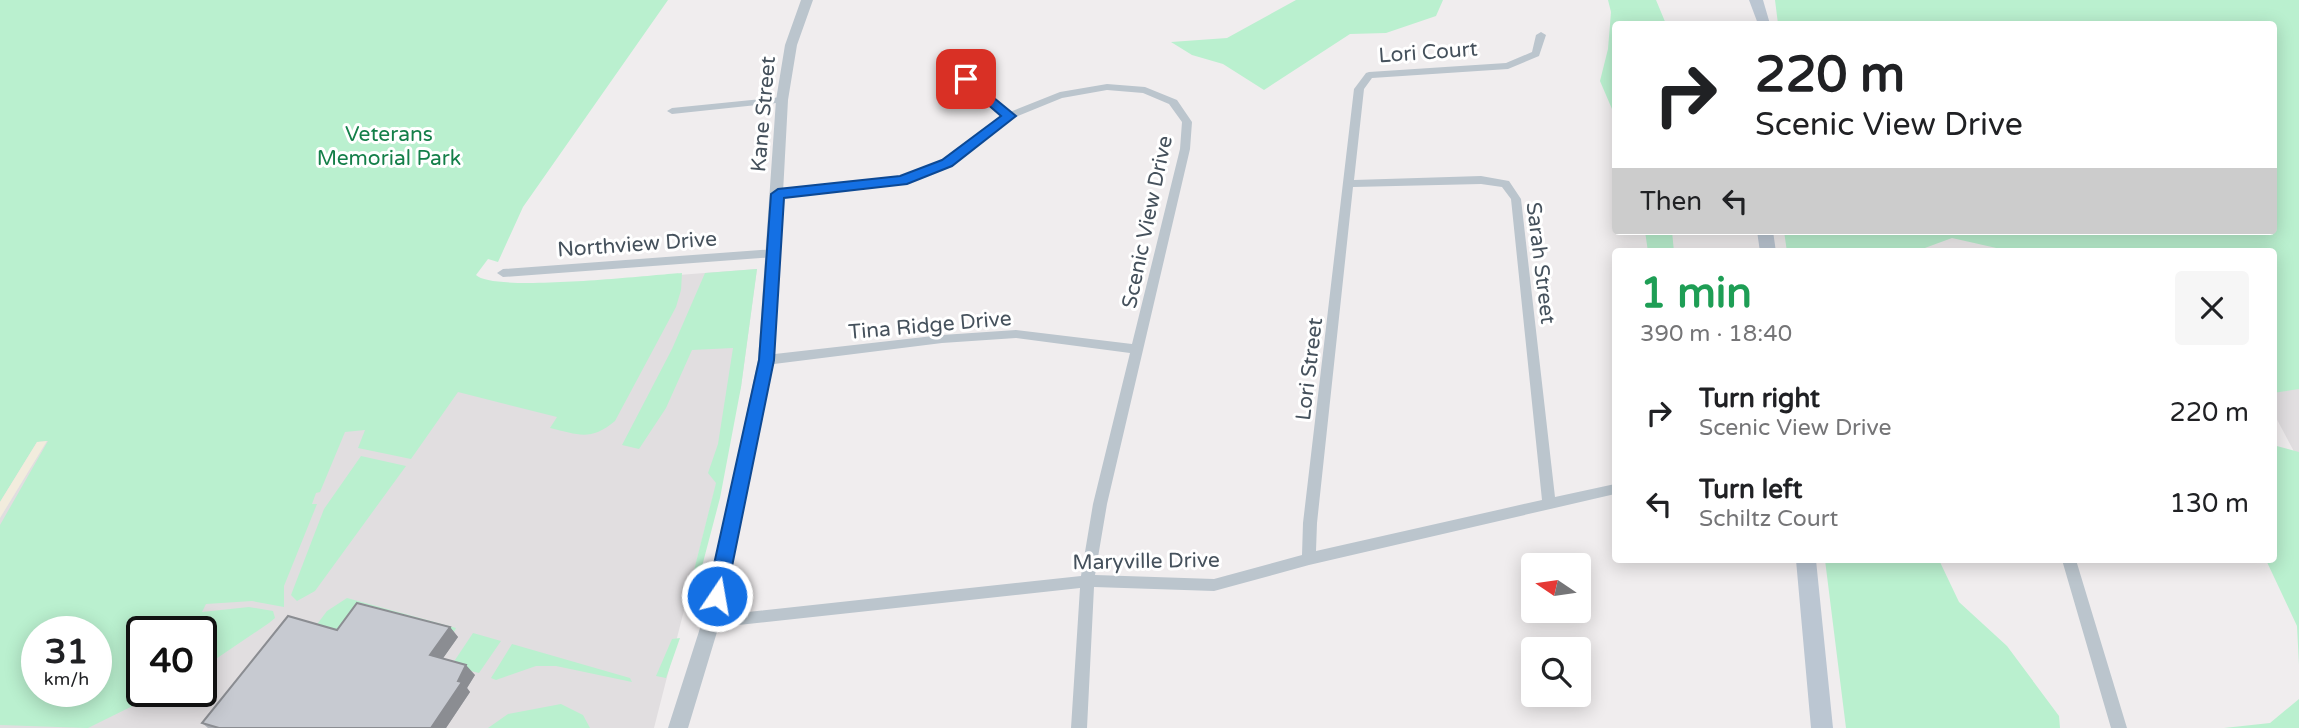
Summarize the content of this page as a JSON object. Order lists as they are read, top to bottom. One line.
{"streets":{"street":["Lori Court","Kane Street","Scenic View Drive","Northview Drive","Sarah Street","Tina Ridge Drive","Lori Street","Maryville Drive"]},"crossings":[["Lori Court","Sarah Street"],["Lori Court","Lori Street"],["Kane Street","Scenic View Drive"],["Kane Street","Northview Drive"],["Kane Street","Tina Ridge Drive"],["Kane Street","Maryville Drive"],["Scenic View Drive","Tina Ridge Drive"],["Scenic View Drive","Maryville Drive"],["Sarah Street","Lori Street"],["Sarah Street","Maryville Drive"],["Lori Street","Maryville Drive"]],"parks":["Veterans Memorial Park"],"north":"left","page":{"turn":["220 m","Scenic View Drive"],"then":"Then","heading":["1 min","390 m · 18:40"],"list":[{"name":"Turn right","note":"Scenic View Drive","value":"220 m"},{"name":"Turn left","note":"Schiltz Court","value":"130 m"}],"speed":"31 km/h","limit":"40"}}
